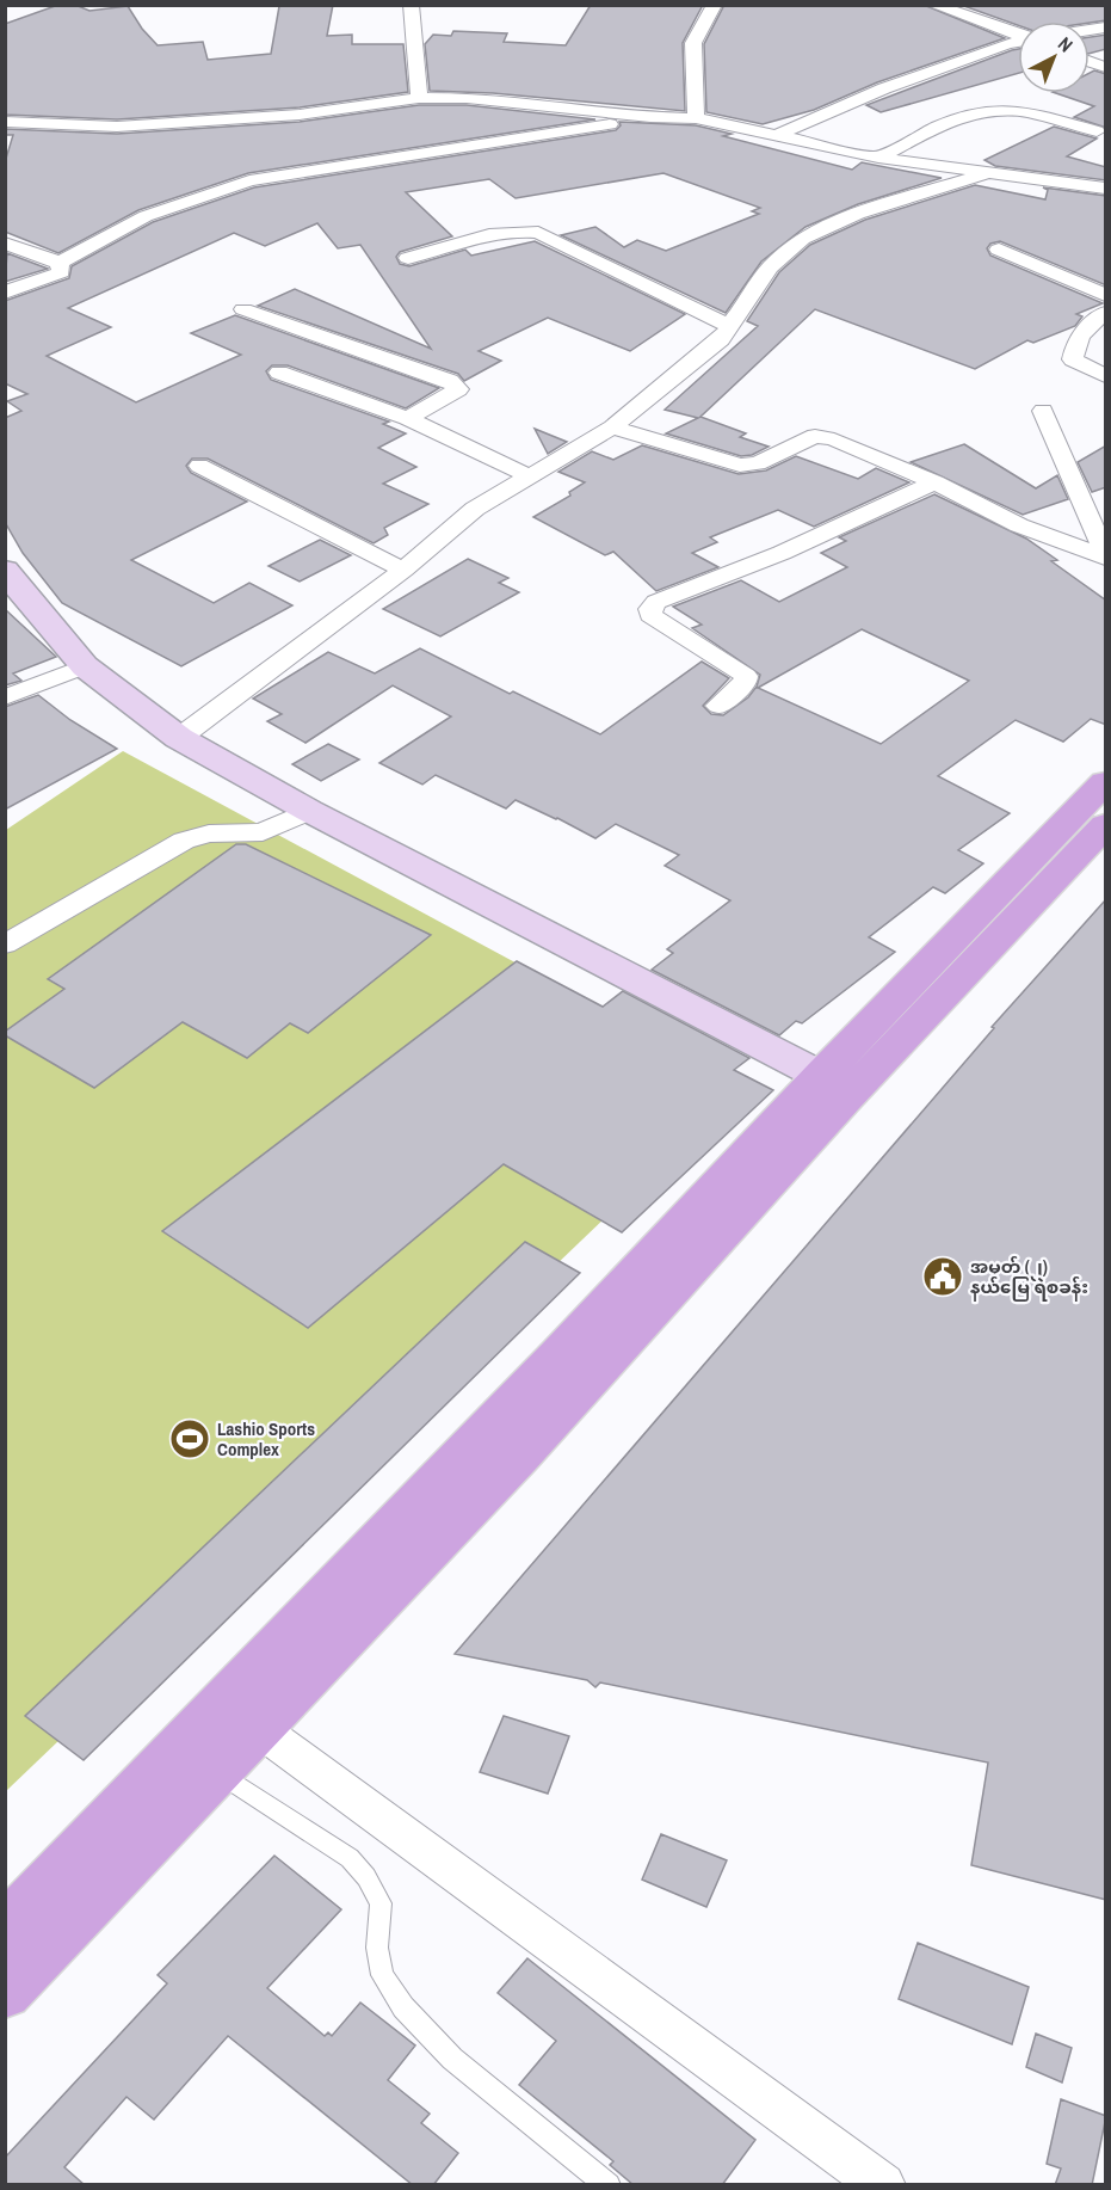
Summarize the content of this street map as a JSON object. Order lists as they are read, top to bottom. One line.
{"places":{"public building":["အမှတ် (၂) နယ်မြေ ရဲစခန်း"],"sports":["Lashio Sports Complex"]},"north":"top right"}
